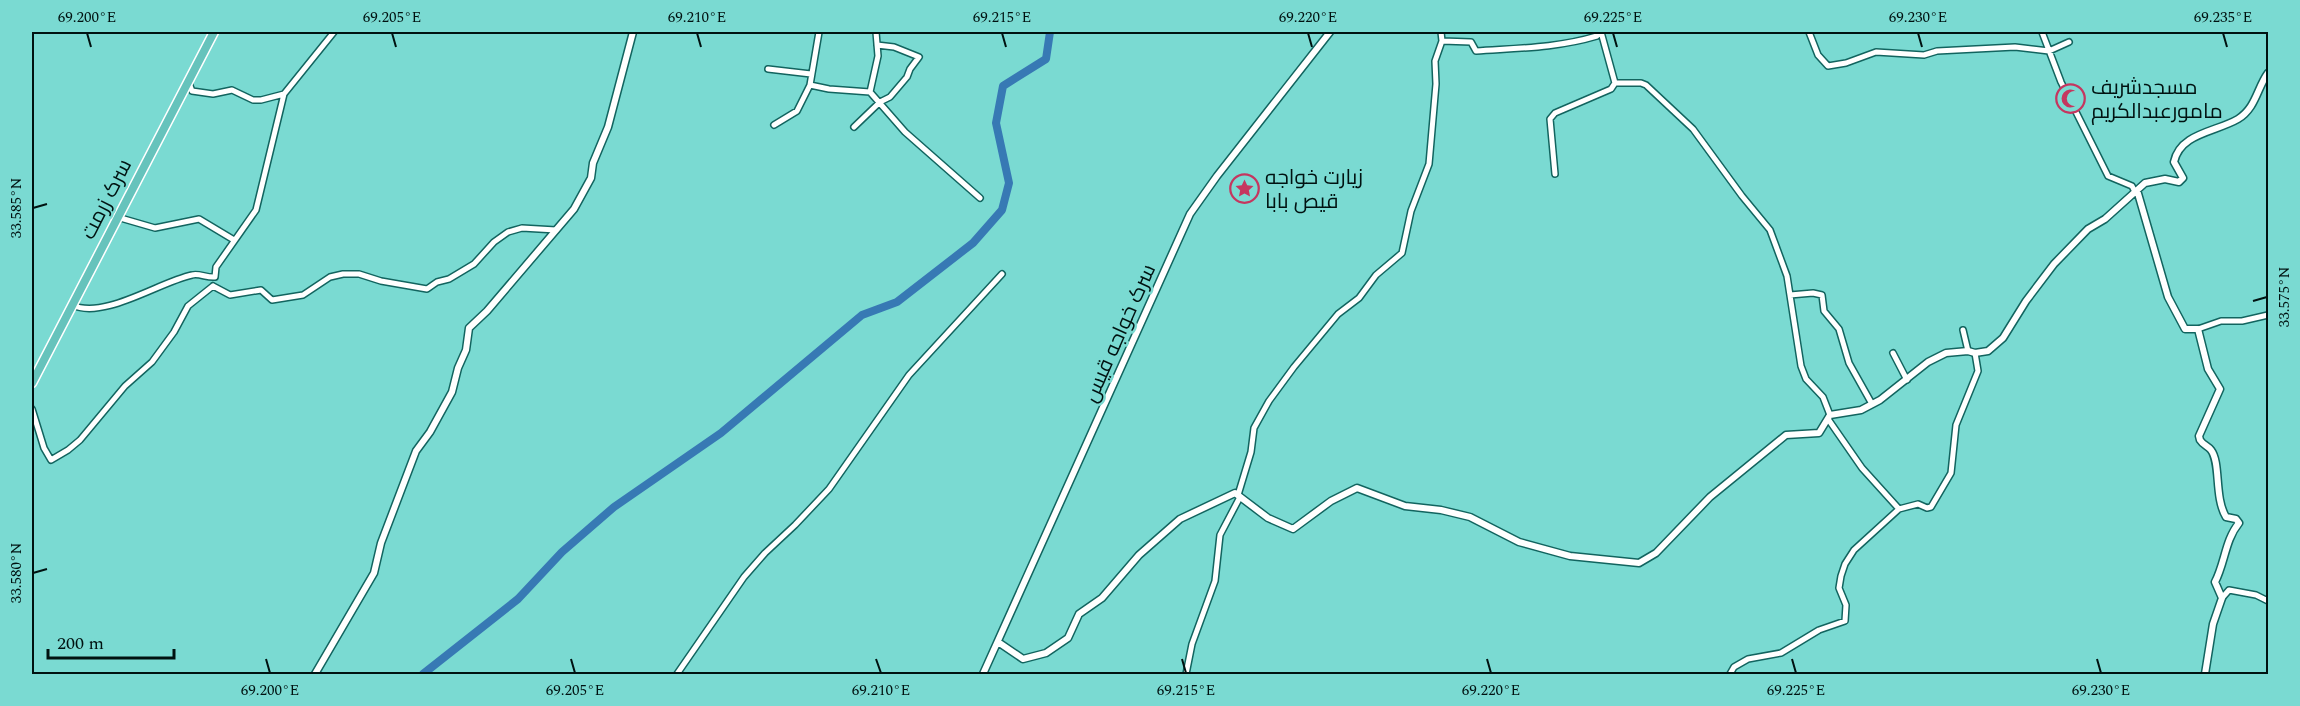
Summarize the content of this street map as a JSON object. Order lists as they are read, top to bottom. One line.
{"streets":{"highway":["سرک زرمت"],"street":["سرک خواجه قیس"]},"places":{"mosque":["مسجدشریف مامورعبدالکریم"],"place":["زیارت خواجه قیص بابا"]},"scale_bar":"200 m","coordinates":["69.200°E","69.205°E","69.210°E","69.215°E","69.220°E","69.225°E","69.230°E","69.235°E","33.585°N","33.575°N","33.580°N"]}
